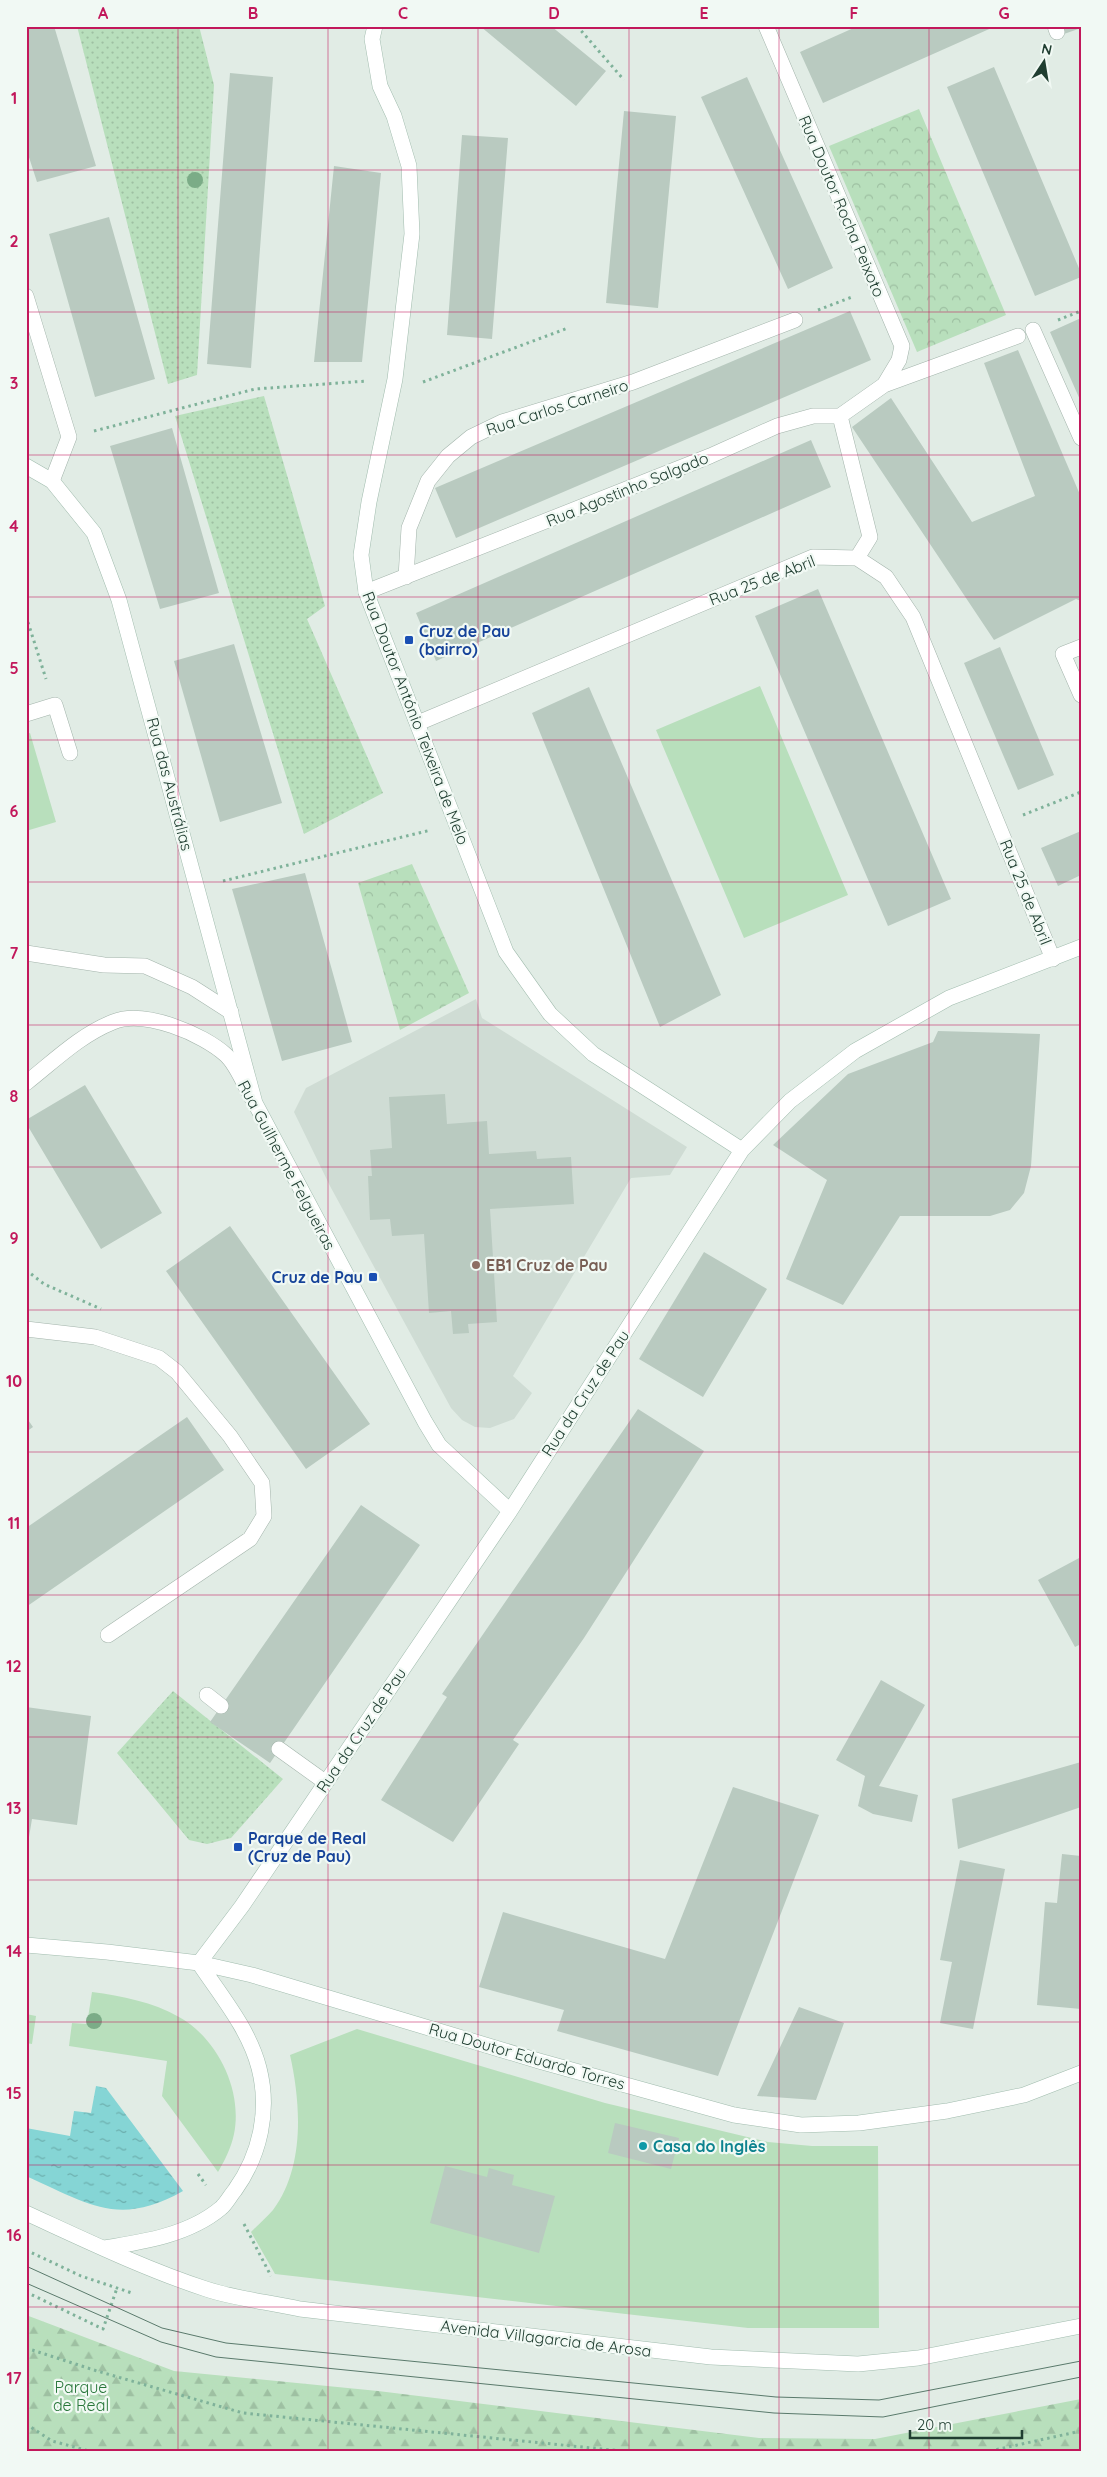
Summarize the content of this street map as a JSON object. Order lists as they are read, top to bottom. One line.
{"streets":{"street":["Rua Doutor Rocha Peixoto","Rua Carlos Carneiro","Rua Agostinho Salgado","Rua 25 de Abril","Rua Doutor António Teixeira de Melo","Rua das Austrálias","Rua Guilherme Felgueiras","Rua da Cruz de Pau","Rua Doutor Eduardo Torres","Avenida Villagarcia de Arosa"]},"crossings":[["Rua Carlos Carneiro","Rua Agostinho Salgado"],["Rua Agostinho Salgado","Rua Doutor António Teixeira de Melo"],["Rua 25 de Abril","Rua Doutor António Teixeira de Melo"],["Rua 25 de Abril","Rua da Cruz de Pau"],["Rua Doutor António Teixeira de Melo","Rua da Cruz de Pau"],["Rua das Austrálias","Rua Guilherme Felgueiras"],["Rua Guilherme Felgueiras","Rua da Cruz de Pau"],["Rua da Cruz de Pau","Rua Doutor Eduardo Torres"]],"parks":["Parque de Real"],"places":{"transit":["Cruz de Pau (bairro)","Cruz de Pau","Parque de Real (Cruz de Pau)"],"other":["EB1 Cruz de Pau","Casa do Inglês"]},"scale_bar":"20 m","north":"top","grid":{"columns":["A","B","C","D","E","F","G"],"rows":["1","2","3","4","5","6","7","8","9","10","11","12","13","14","15","16","17"]}}
